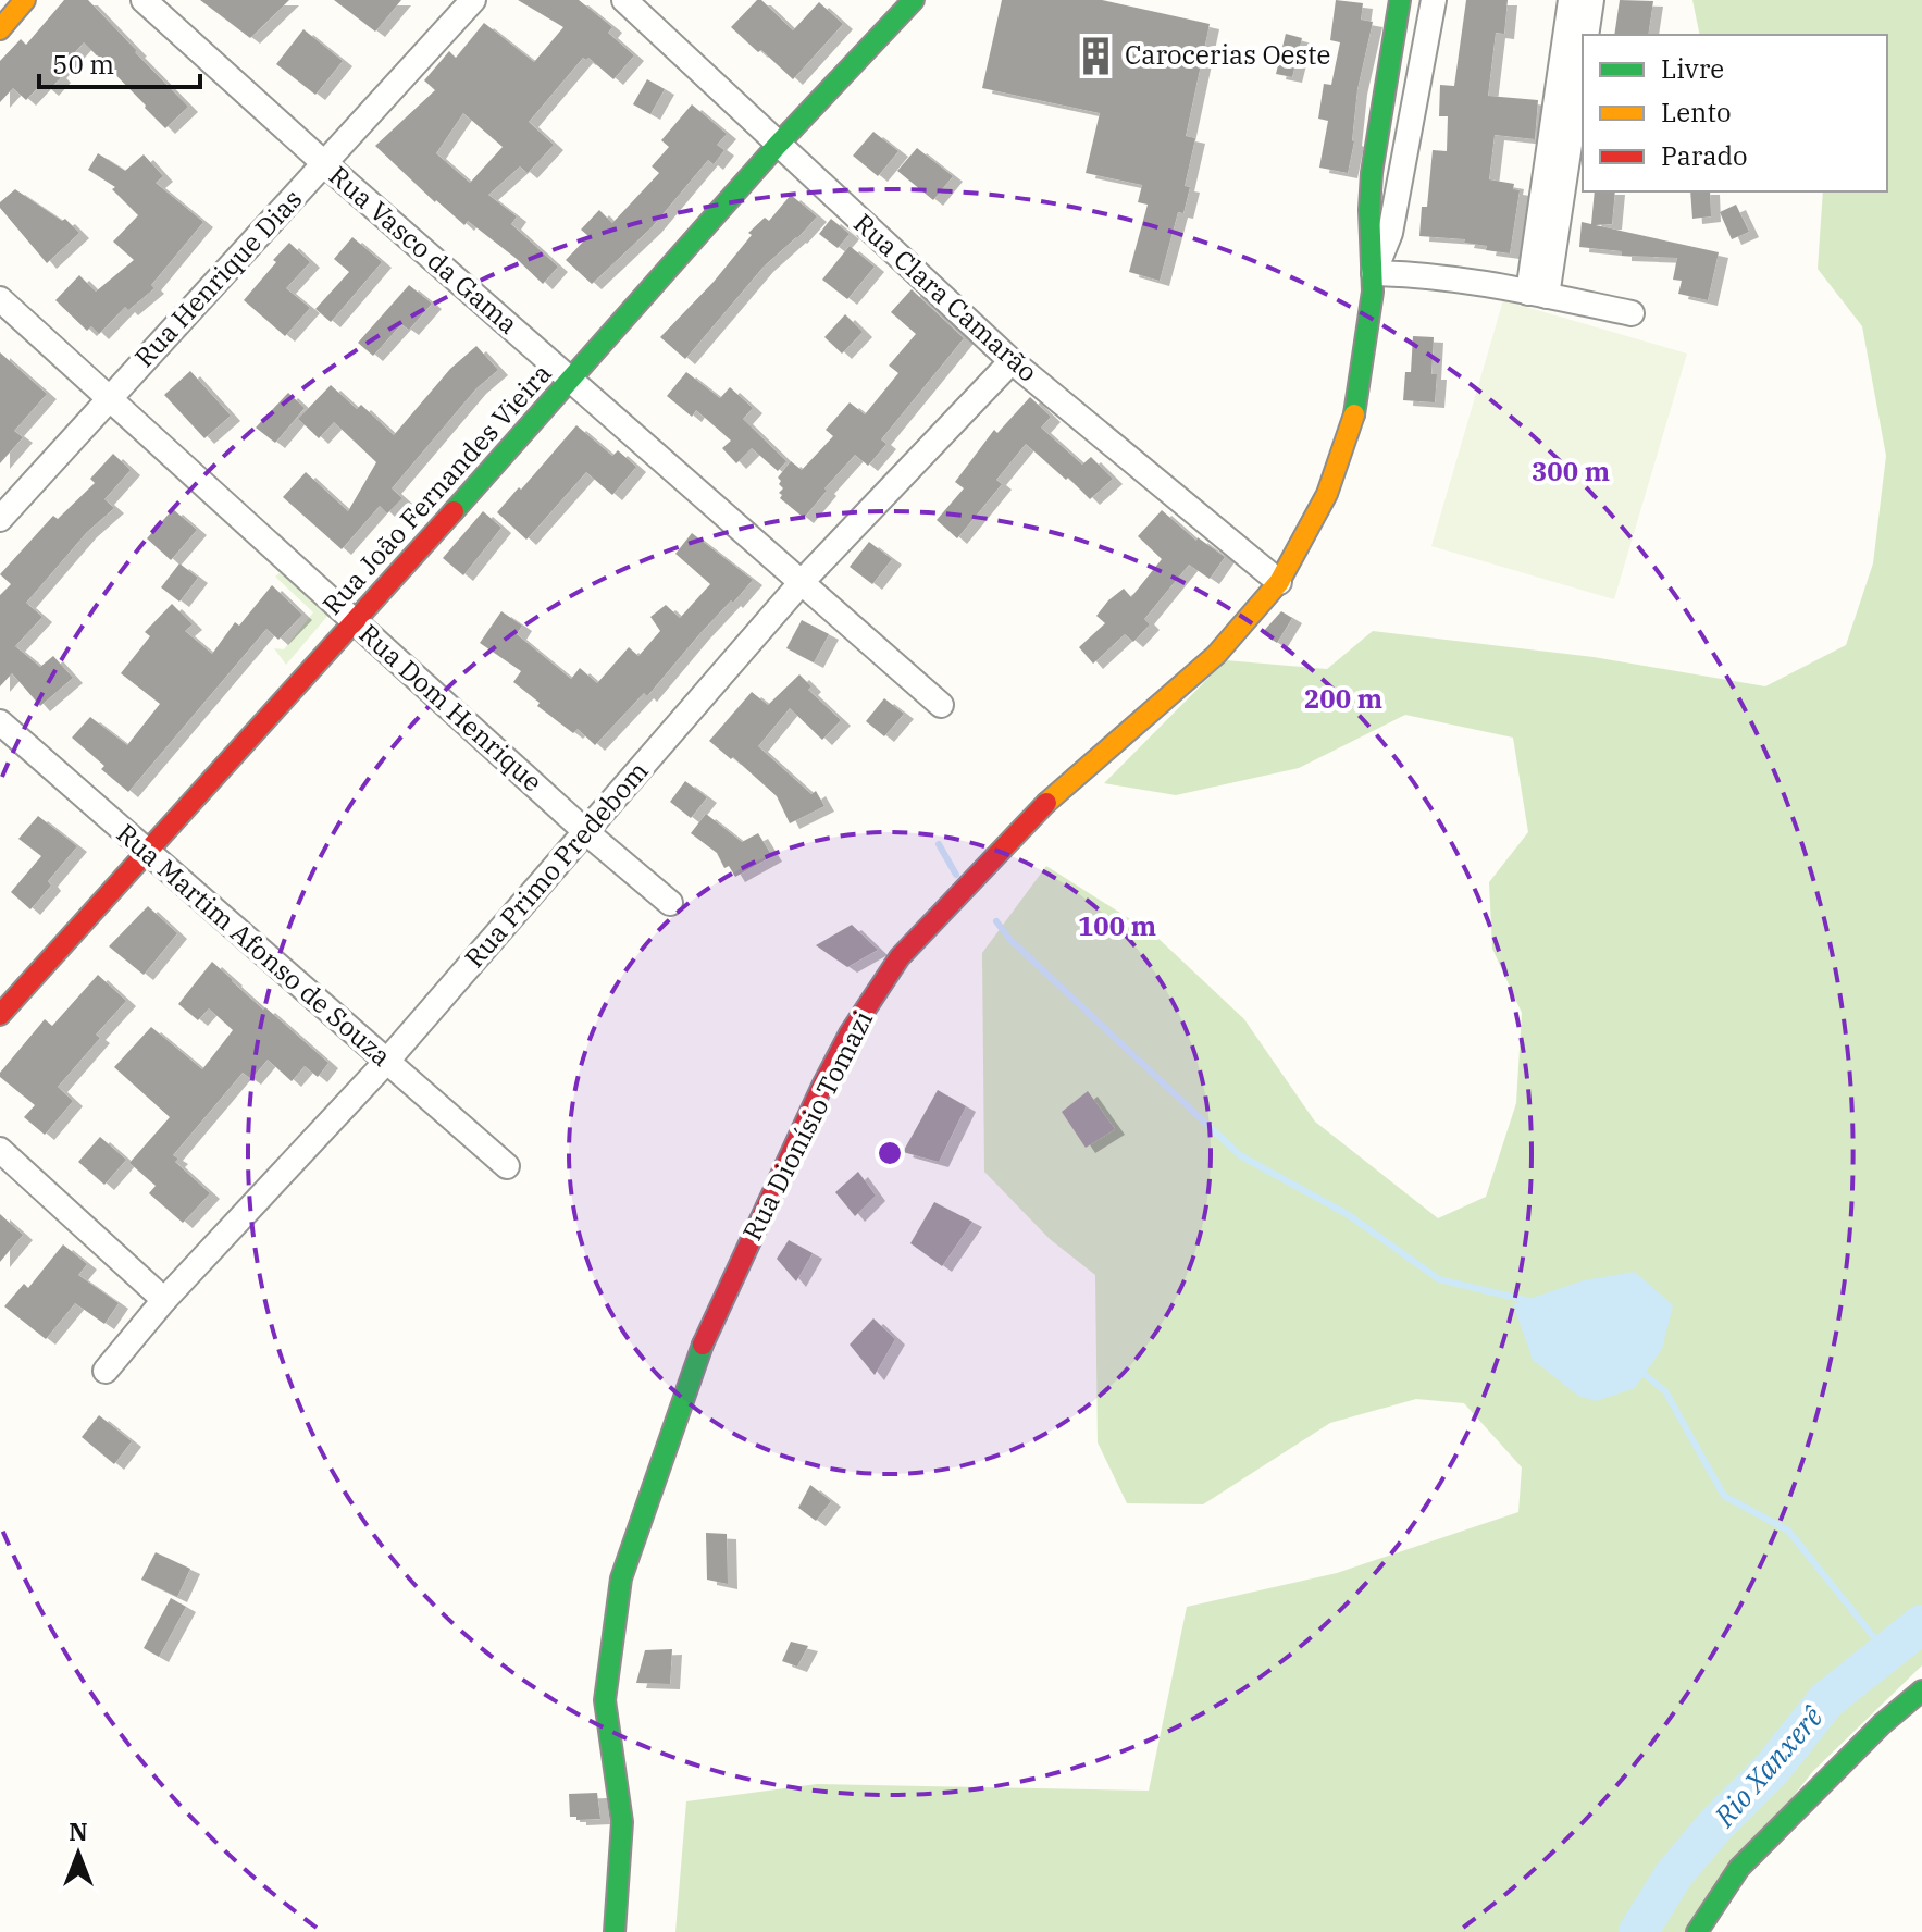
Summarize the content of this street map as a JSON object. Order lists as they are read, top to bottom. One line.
{"streets":{"street":["Rua Vasco da Gama","Rua Henrique Dias","Rua Clara Camarão","Rua João Fernandes Vieira","Rua Dom Henrique","Rua Primo Predebom","Rua Martim Afonso de Souza","Rua Dionísio Tomazi"]},"crossings":[["Rua Vasco da Gama","Rua Henrique Dias"],["Rua Vasco da Gama","Rua João Fernandes Vieira"],["Rua Vasco da Gama","Rua Primo Predebom"],["Rua Henrique Dias","Rua Dom Henrique"],["Rua Clara Camarão","Rua João Fernandes Vieira"],["Rua Clara Camarão","Rua Primo Predebom"],["Rua Clara Camarão","Rua Dionísio Tomazi"],["Rua João Fernandes Vieira","Rua Dom Henrique"],["Rua João Fernandes Vieira","Rua Martim Afonso de Souza"],["Rua Dom Henrique","Rua Primo Predebom"],["Rua Primo Predebom","Rua Martim Afonso de Souza"]],"water":["Rio Xanxerê"],"places":{"building":["Carocerias Oeste"]},"legend":["Livre","Lento","Parado"],"scale_bar":"50 m","north":"top","rings":["300 m","200 m","100 m"]}
